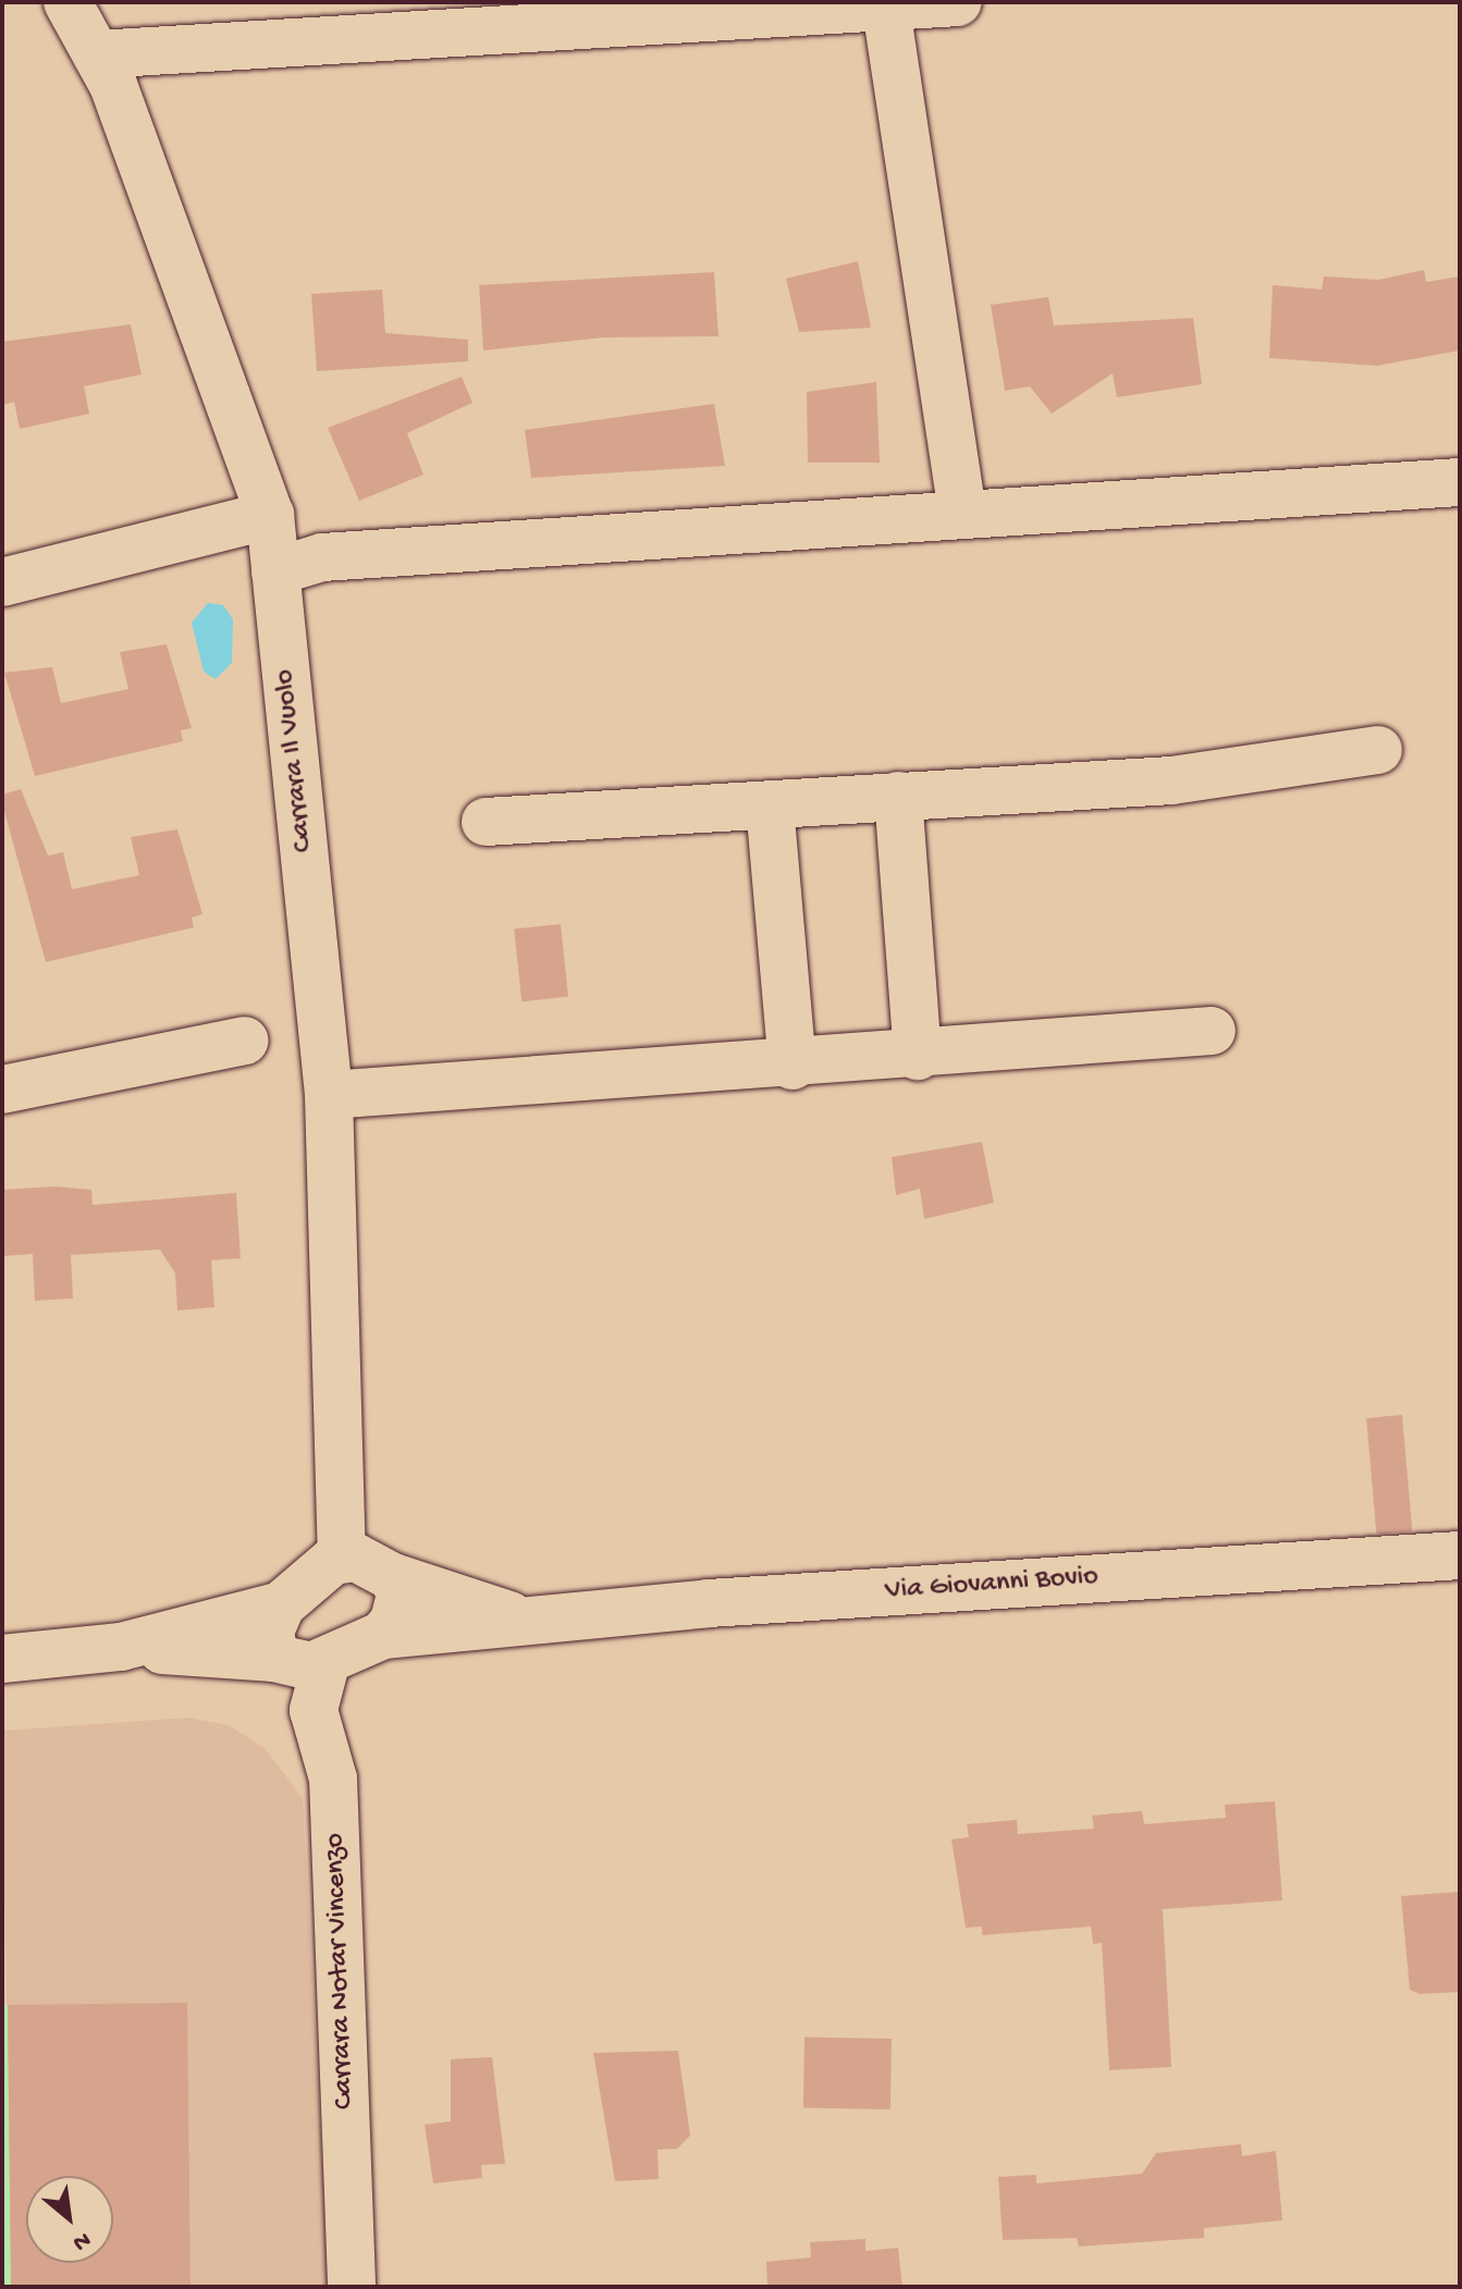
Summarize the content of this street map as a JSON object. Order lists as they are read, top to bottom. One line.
{"streets":{"street":["Carrara Il Vuolo","Via Giovanni Bovio","Carrara Notar Vincenzo"]},"north":"bottom right"}
